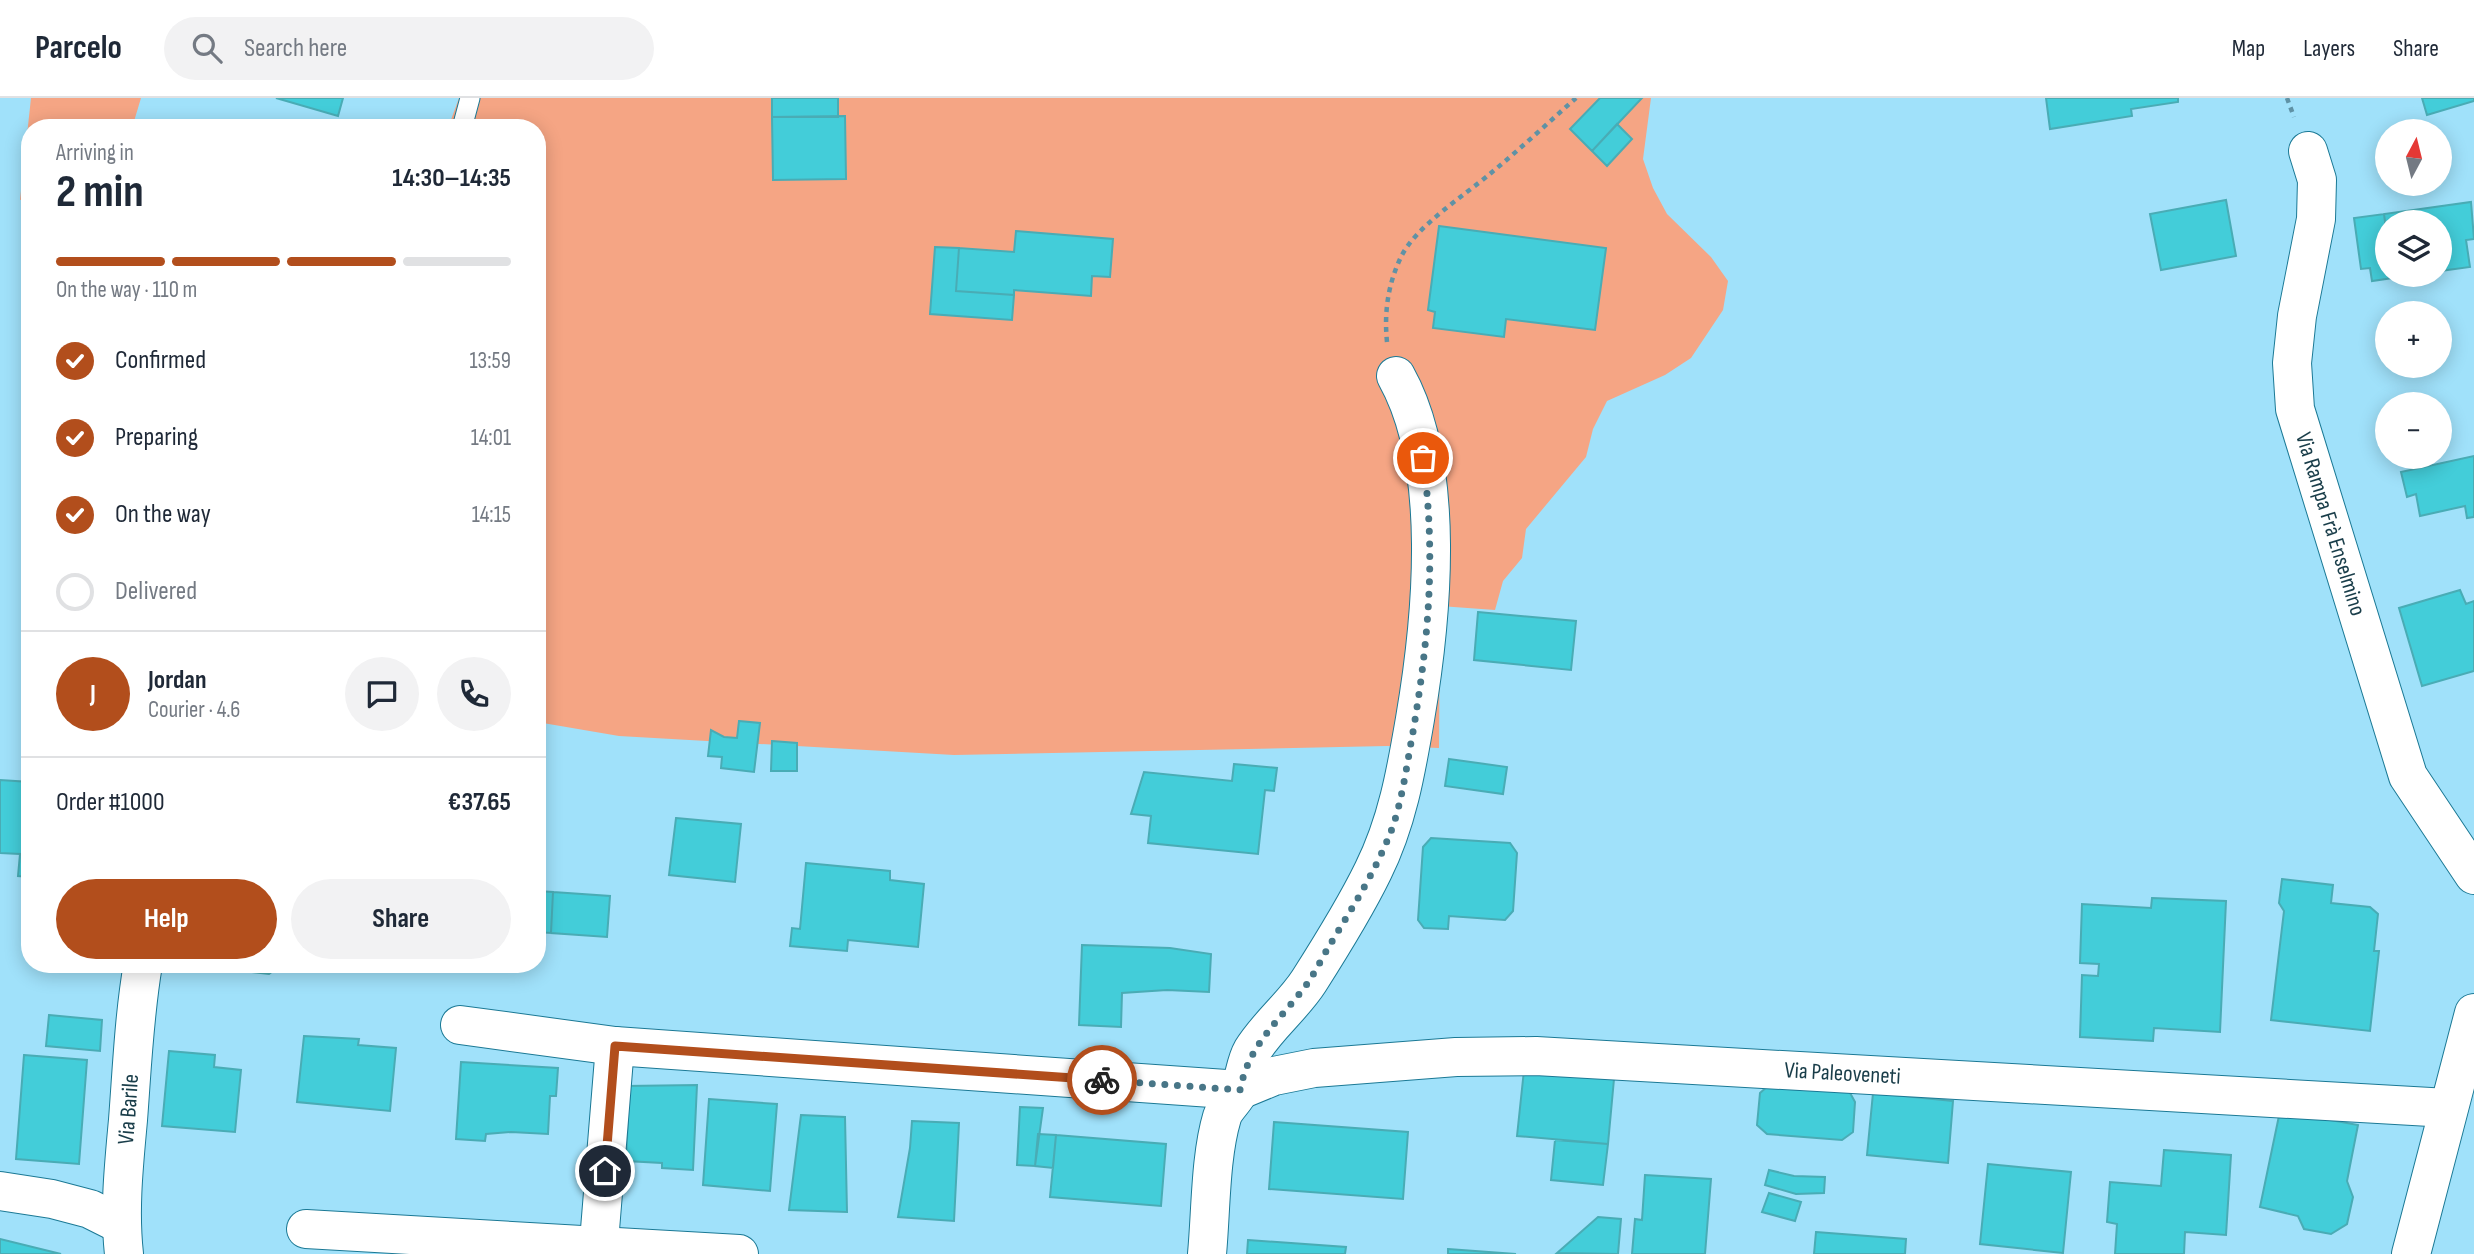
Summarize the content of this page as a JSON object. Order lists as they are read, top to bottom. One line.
{"streets":{"street":["Via Rampa Frà Enselmino","Via Paleoveneti","Via Barile"]},"north":"top","page":{"header":"Parcelo","search":"Search here","nav":["Map","Layers","Share"],"map_buttons":["+","−"],"heading":["2 min","Arriving in","14:30–14:35"],"panel":["Jordan","Courier · 4.6","Order #1000","€37.65"],"bar":"On the way · 110 m","list":[["Confirmed","13:59"],["Preparing","14:01"],["On the way","14:15"],"Delivered"],"round":"J","buttons":["Help","Share"]}}
